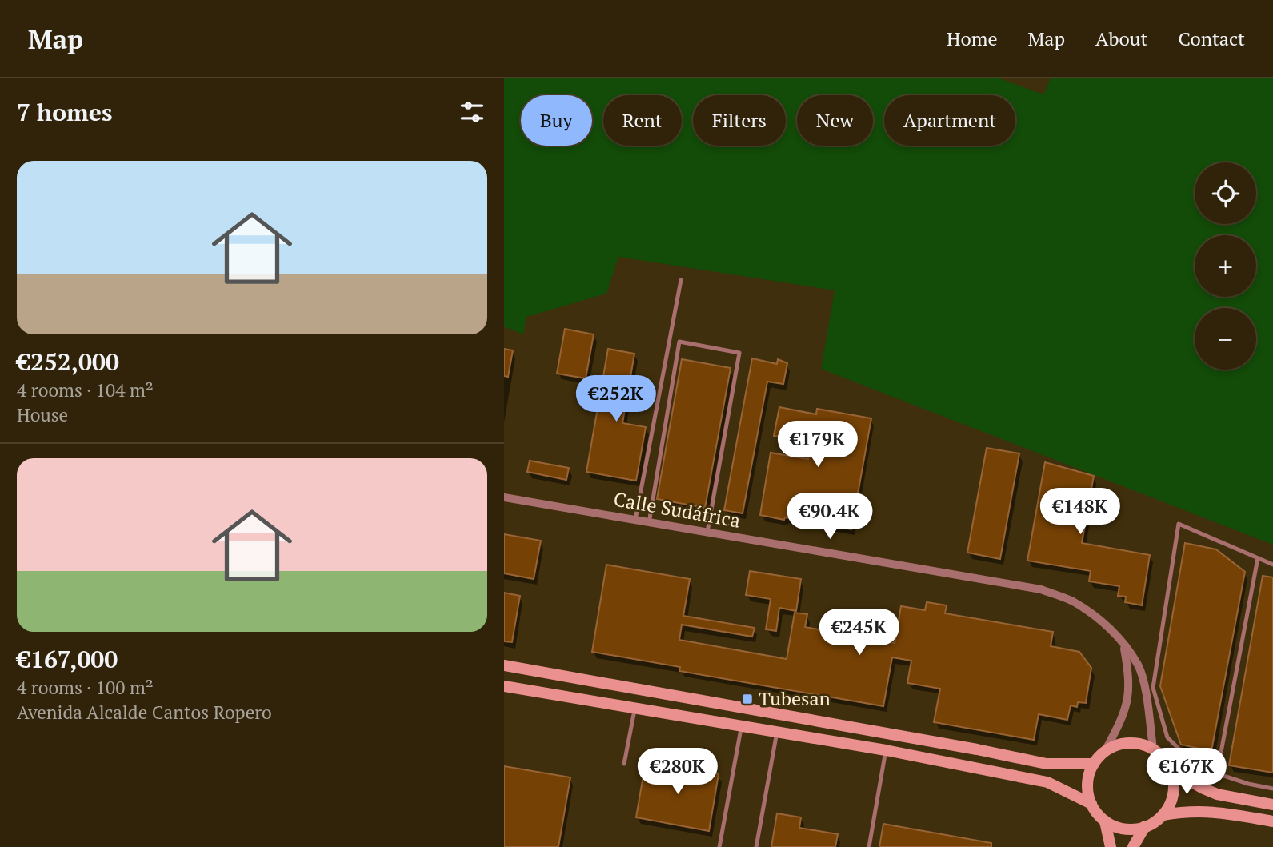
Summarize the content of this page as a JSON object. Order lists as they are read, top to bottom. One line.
{"streets":{"street":["Calle Sudáfrica"]},"places":{"transit":["Tubesan"]},"page":{"header":"Map","nav":["Home","Map","About","Contact"],"heading":"7 homes","chip":["Buy","Rent","Filters","New","Apartment"],"list":[{"name":"€252,000","note":"4 rooms · 104 m² · House"},{"name":"€167,000","note":"4 rooms · 100 m² · Avenida Alcalde Cantos Ropero"}],"map_buttons":["+","−"],"price":["€252K","€179K","€148K","€90.4K","€245K","€280K","€167K"]}}
